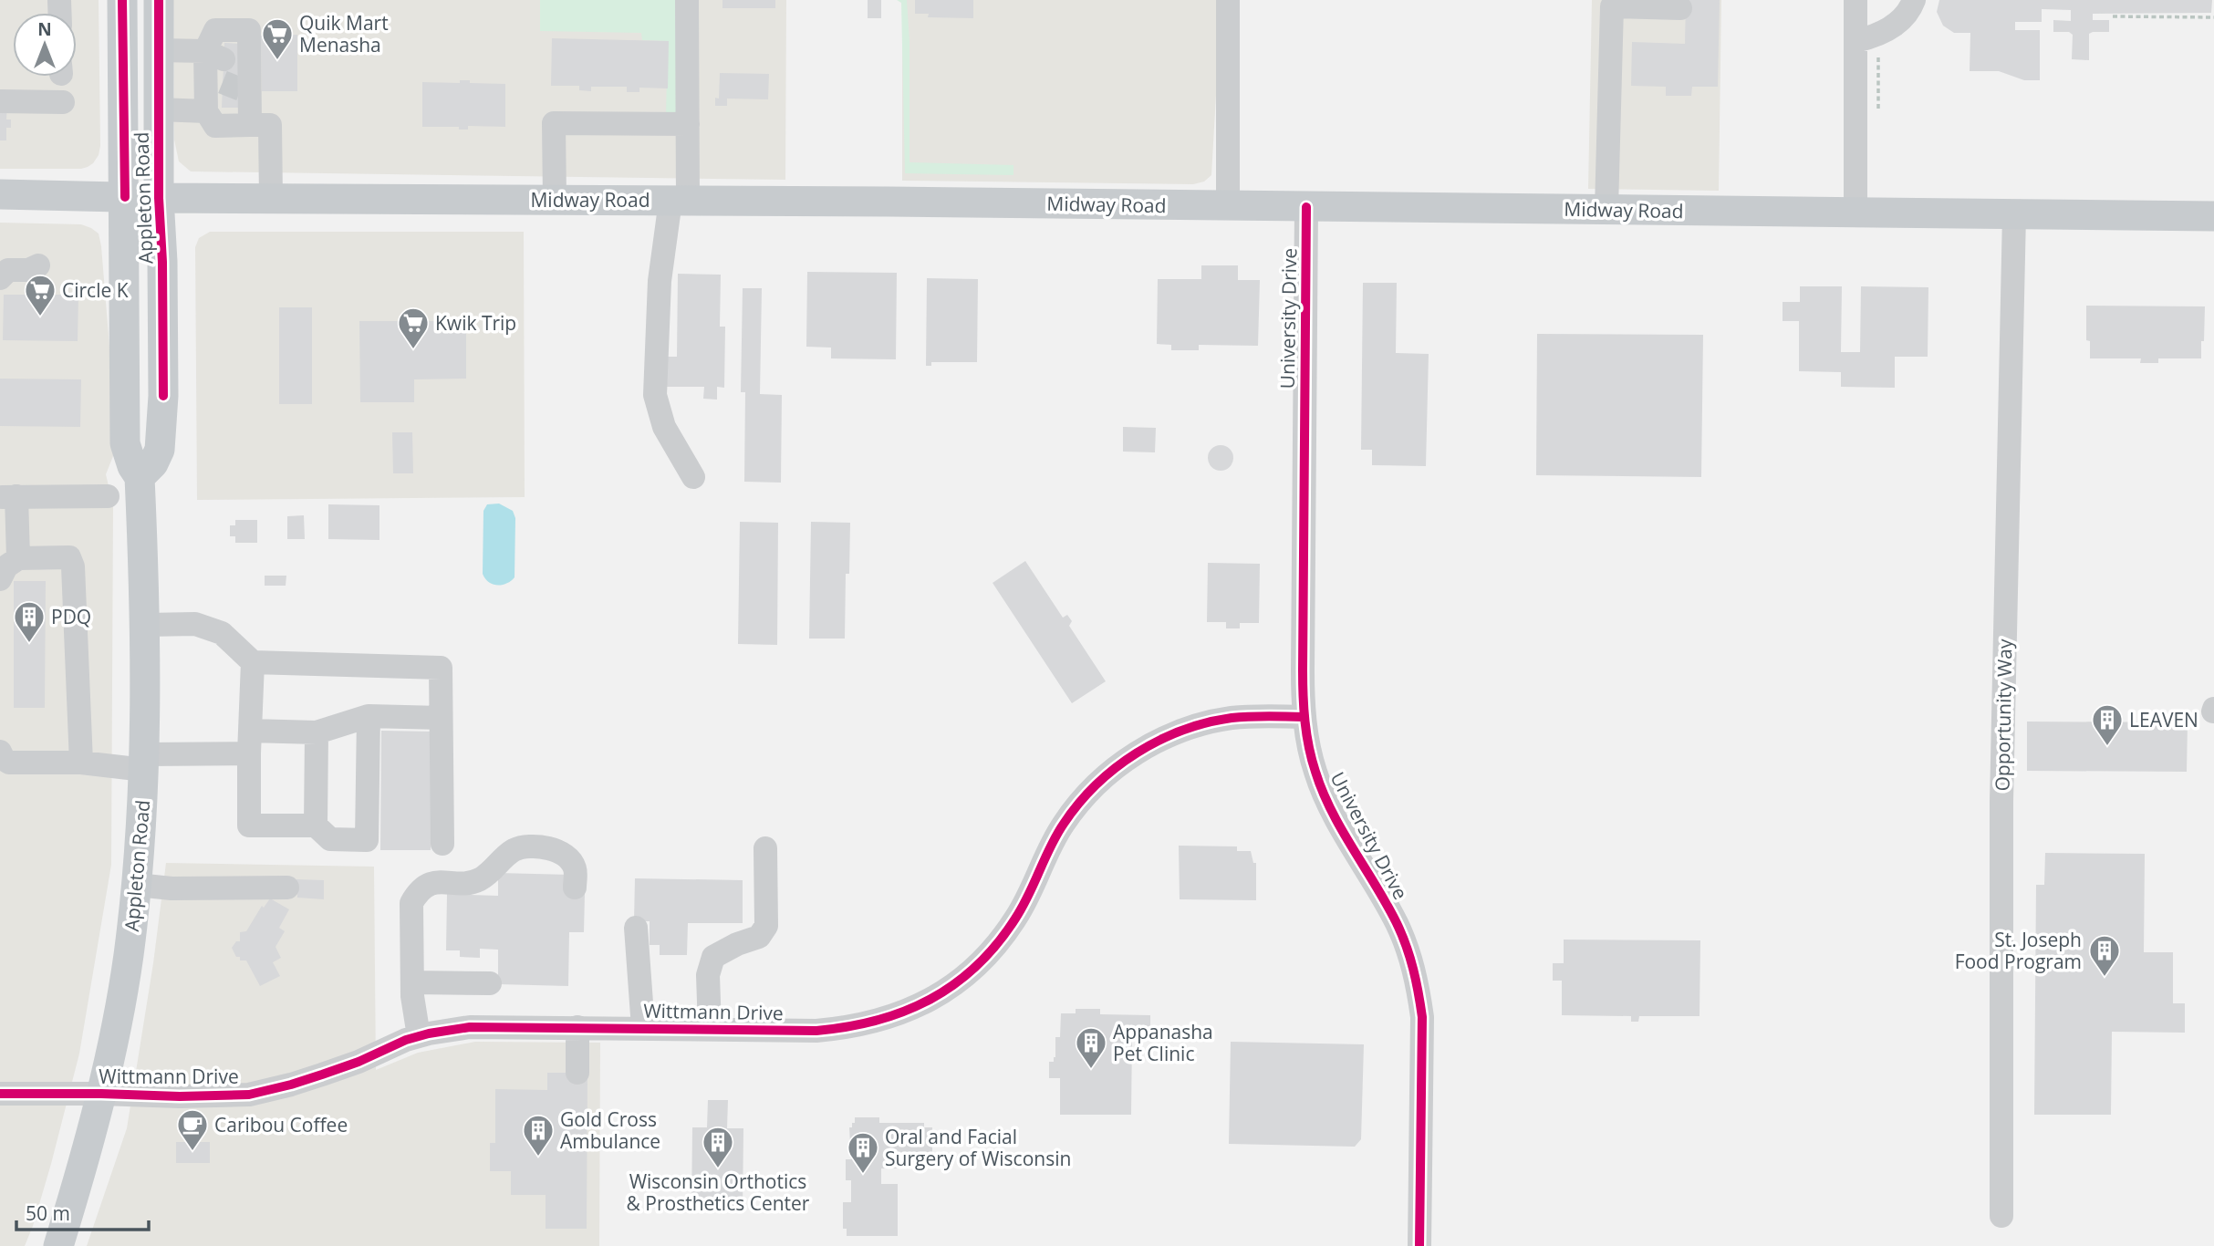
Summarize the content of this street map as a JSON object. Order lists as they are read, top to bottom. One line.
{"streets":{"main road":["Appleton Road","Midway Road"],"street":["University Drive","Opportunity Way","Wittmann Drive"]},"crossings":[["Appleton Road","Midway Road"],["Appleton Road","Wittmann Drive"],["Midway Road","University Drive"],["Midway Road","Opportunity Way"],["University Drive","Wittmann Drive"]],"places":{"supermarket":["Quik Mart Menasha","Circle K","Kwik Trip"],"building":["PDQ","LEAVEN","St. Joseph Food Program","Appanasha Pet Clinic","Gold Cross Ambulance","Wisconsin Orthotics & Prosthetics Center","Oral and Facial Surgery of Wisconsin"],"cafe":["Caribou Coffee"]},"scale_bar":"50 m","north":"top"}
